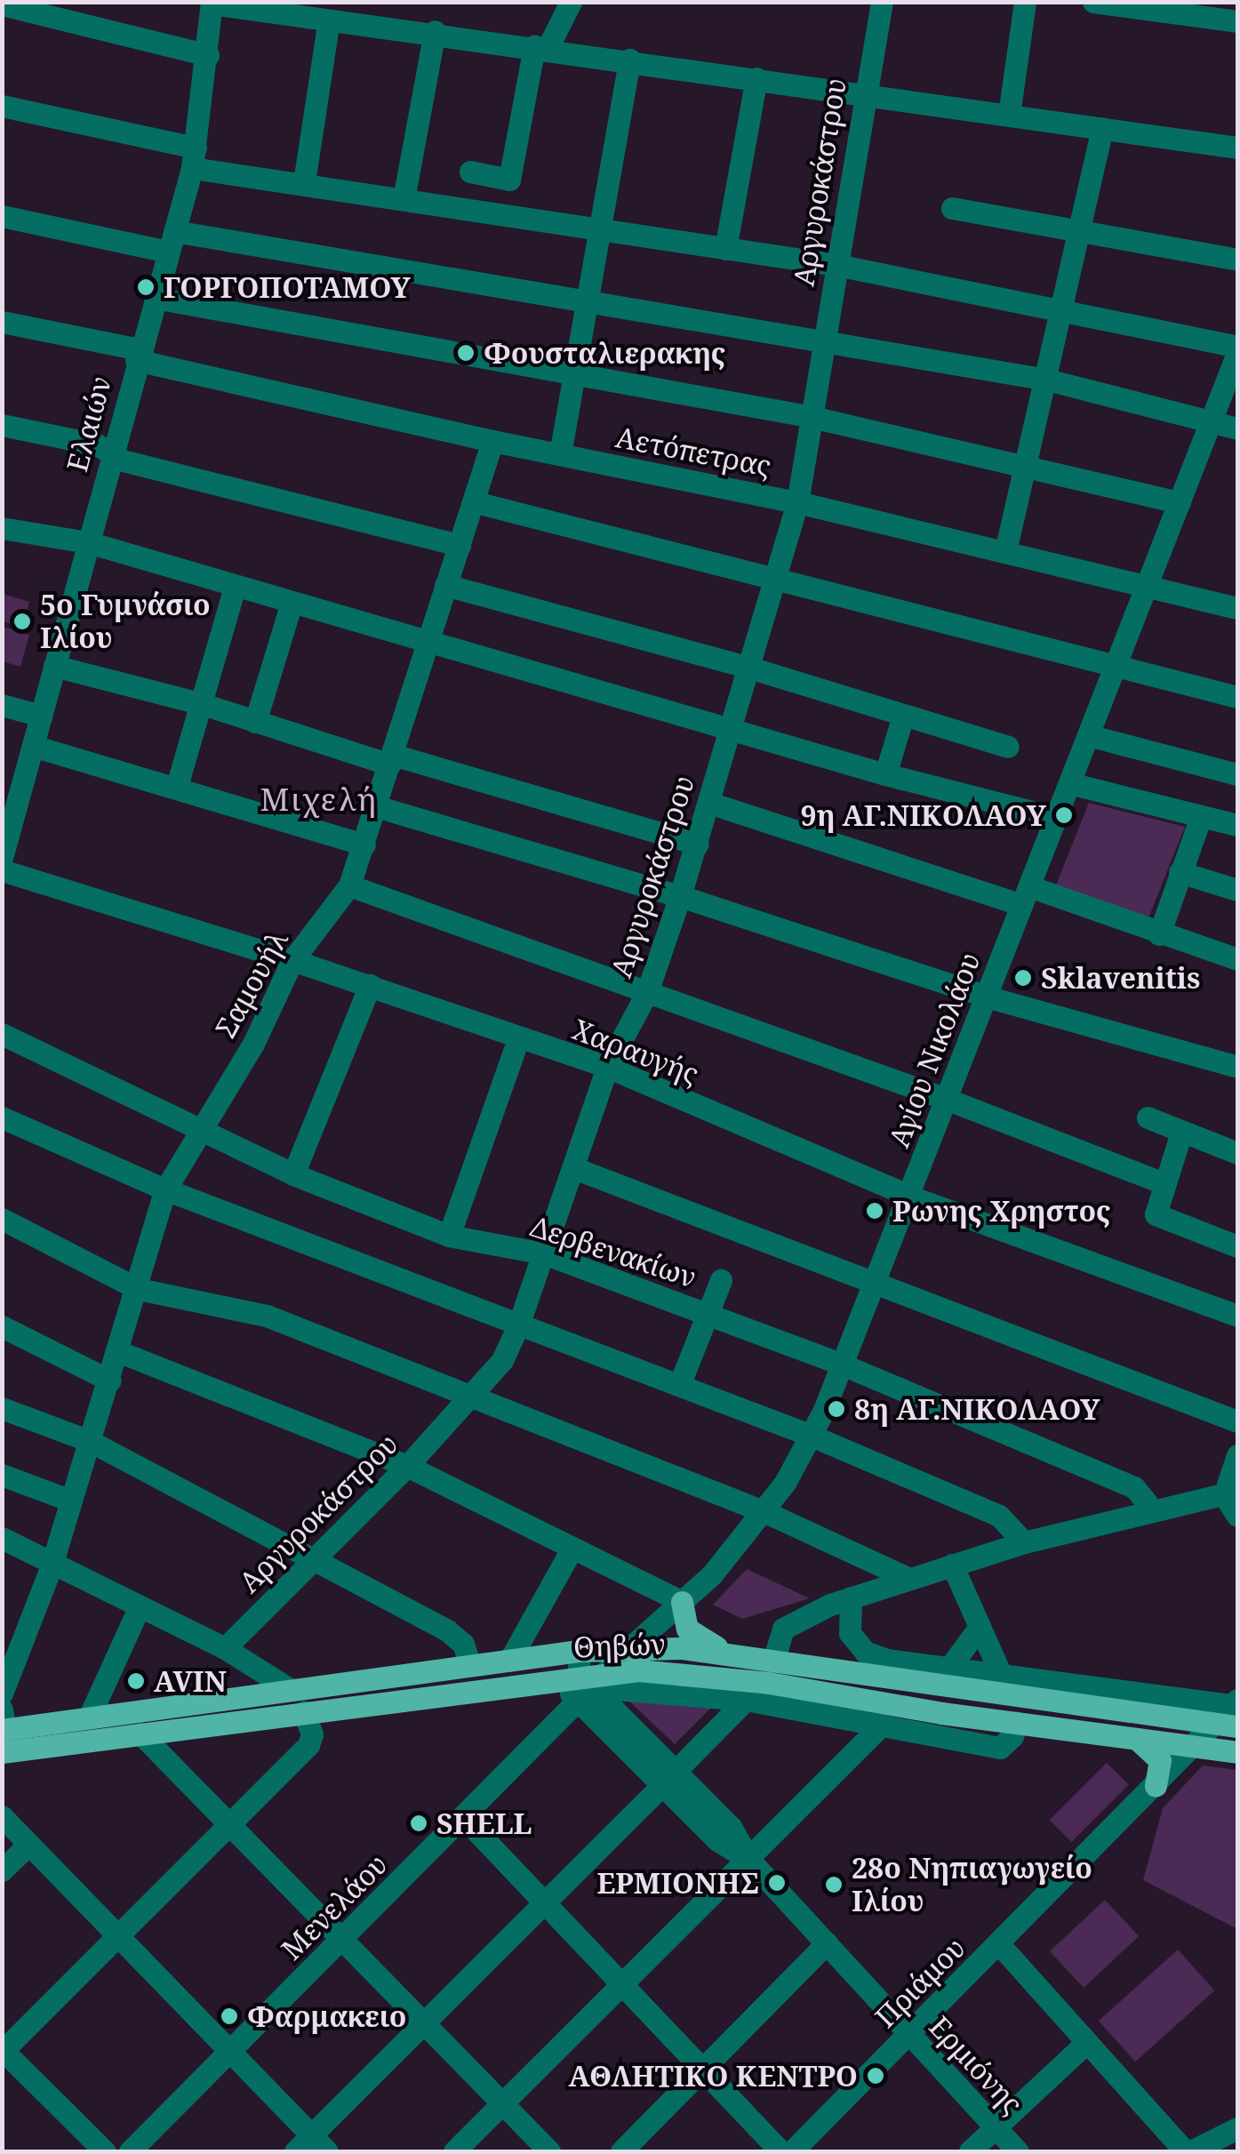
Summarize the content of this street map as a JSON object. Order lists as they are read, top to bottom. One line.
{"streets":{"main road":["Θηβών"],"street":["Αργυροκάστρου","Ελαιών","Αετόπετρας","Σαμουήλ","Αγίου Νικολάου","Χαραυγής","Δερβενακίων","Μενελάου","Πριάμου","Ερμιόνης"]},"crossings":[["Αργυροκάστρου","Αετόπετρας"],["Αργυροκάστρου","Χαραυγής"],["Αργυροκάστρου","Δερβενακίων"],["Ελαιών","Αετόπετρας"],["Αετόπετρας","Σαμουήλ"],["Αετόπετρας","Αγίου Νικολάου"],["Σαμουήλ","Χαραυγής"],["Σαμουήλ","Δερβενακίων"],["Αγίου Νικολάου","Χαραυγής"],["Αγίου Νικολάου","Δερβενακίων"],["Αγίου Νικολάου","Θηβών"],["Αγίου Νικολάου","Μενελάου"],["Αγίου Νικολάου","Ερμιόνης"],["Θηβών","Μενελάου"],["Θηβών","Πριάμου"],["Θηβών","Ερμιόνης"],["Μενελάου","Ερμιόνης"],["Πριάμου","Ερμιόνης"]],"districts":["Μιχελή"],"places":["ΓΟΡΓΟΠΟΤΑΜΟΥ","Φουσταλιερακης","5ο Γυμνάσιο Ιλίου","9η ΑΓ.ΝΙΚΟΛΑΟΥ","Sklavenitis","Ρωνης Χρηστος","8η ΑΓ.ΝΙΚΟΛΑΟΥ","AVIN","SHELL","ΕΡΜΙΟΝΗΣ","28ο Νηπιαγωγείο Ιλίου","Φαρμακειο","ΑΘΛΗΤΙΚΟ ΚΕΝΤΡΟ"]}
